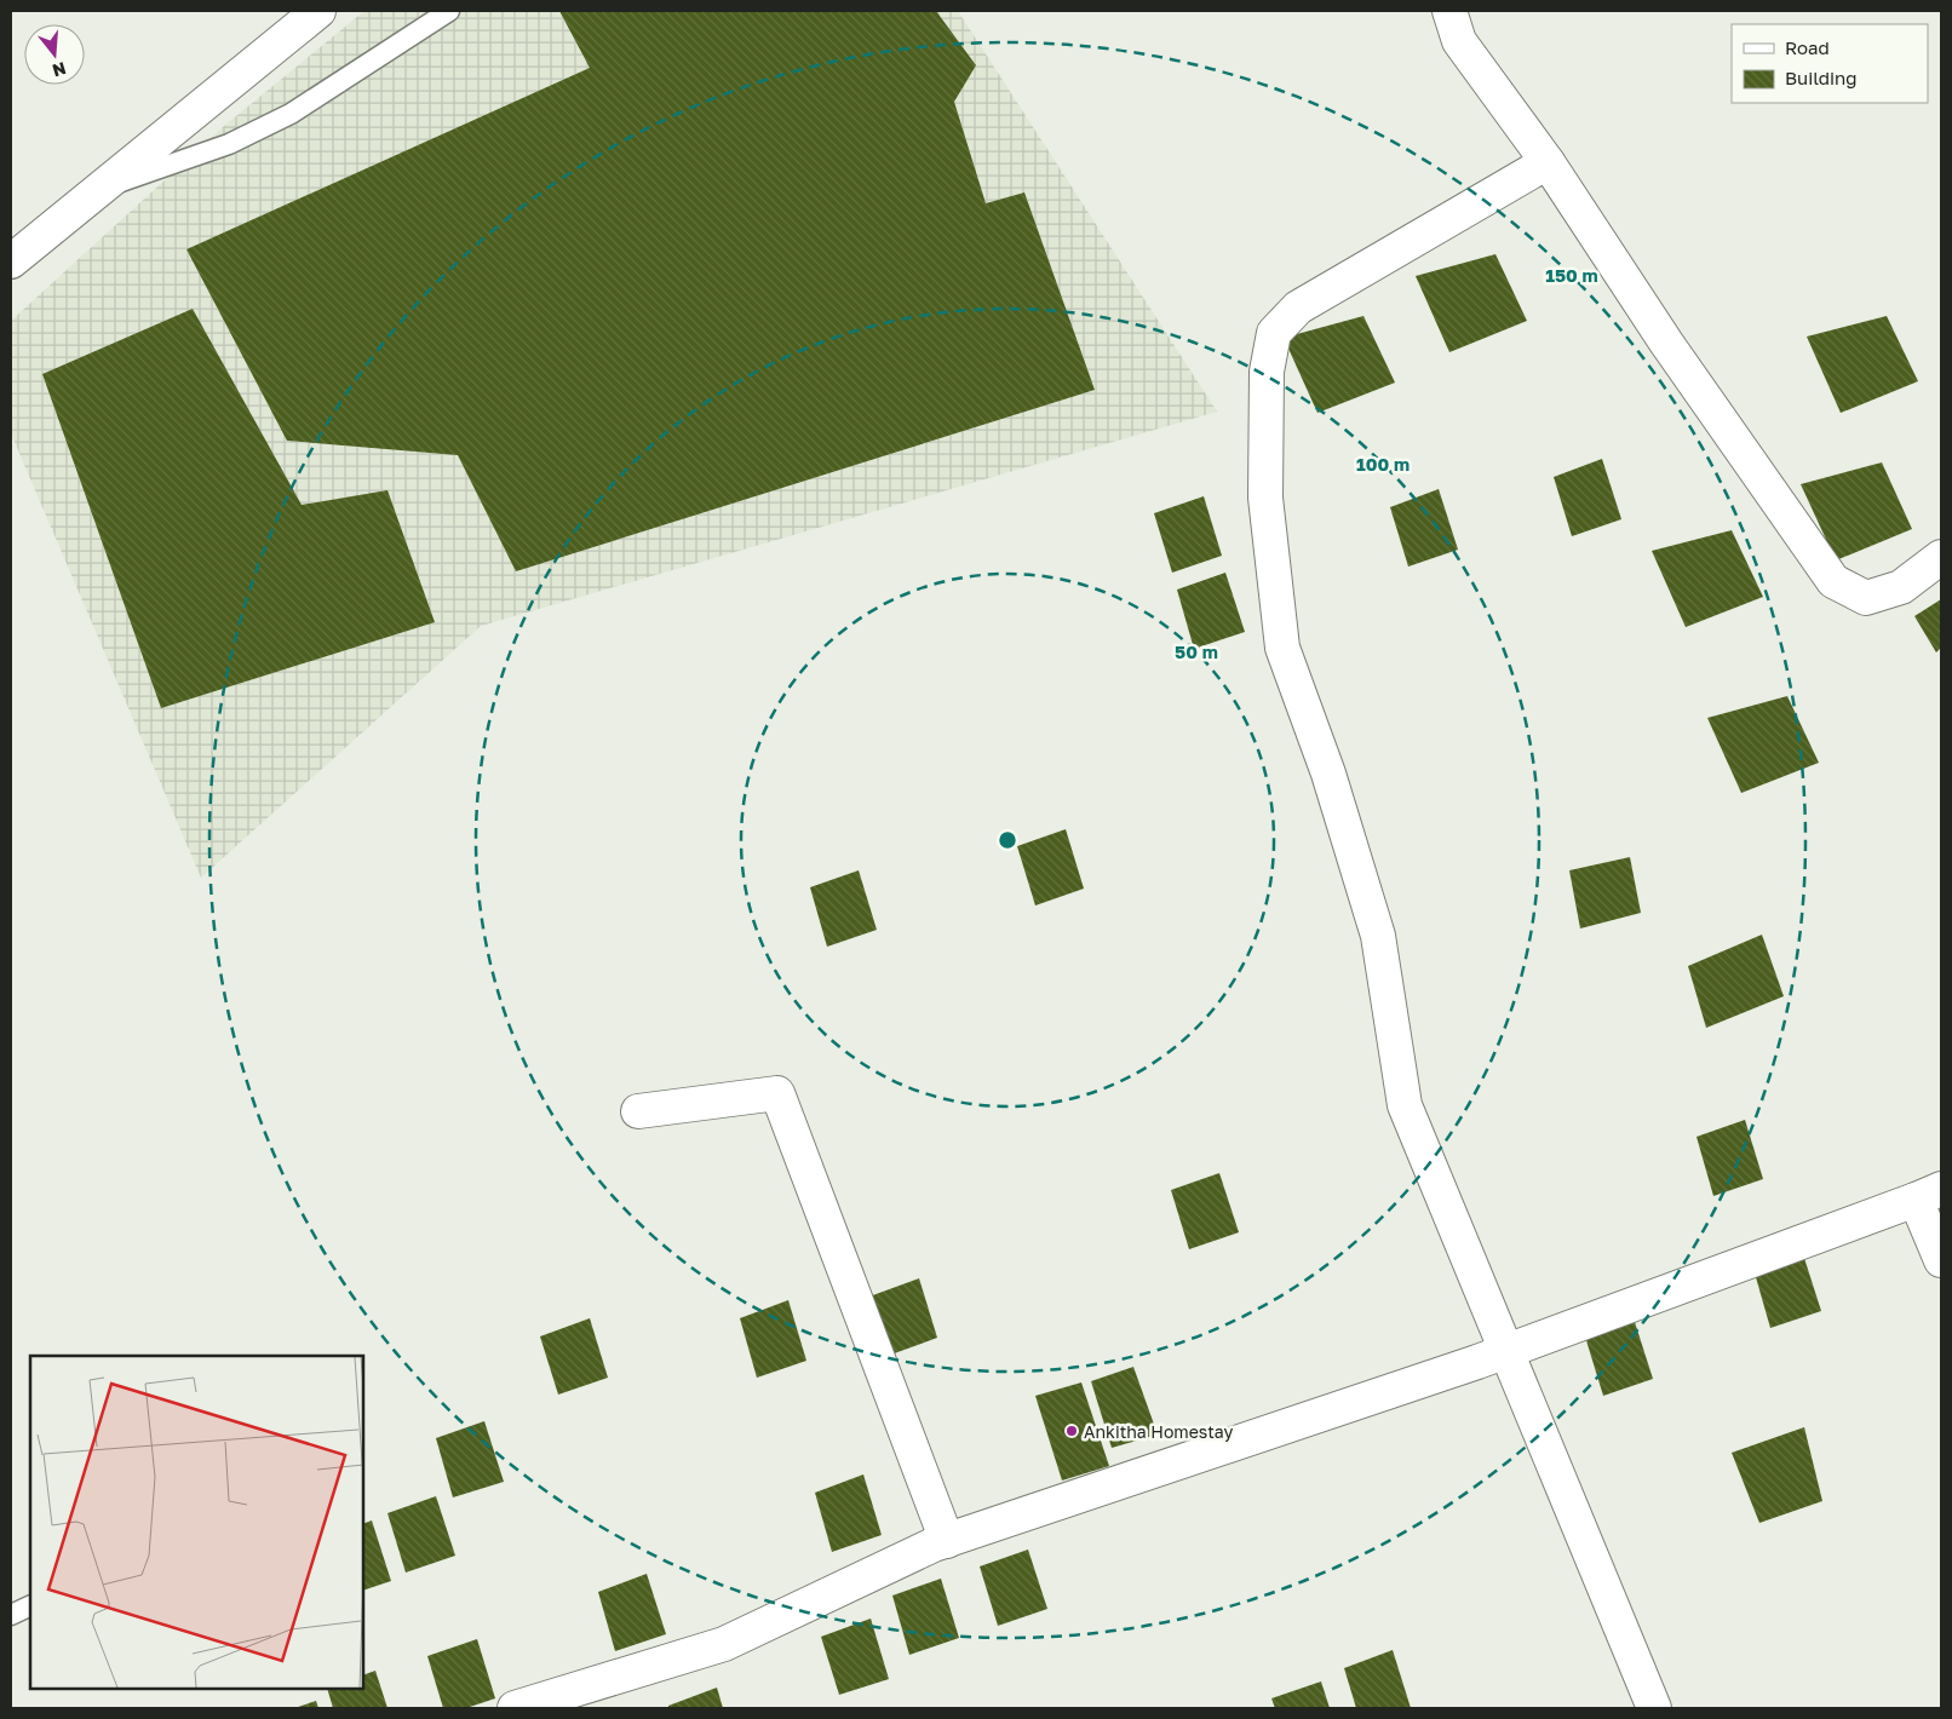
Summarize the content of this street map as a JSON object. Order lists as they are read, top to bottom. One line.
{"places":["Ankitha Homestay"],"legend":["Road","Building"],"north":"bottom","rings":["150 m","100 m","50 m"]}
